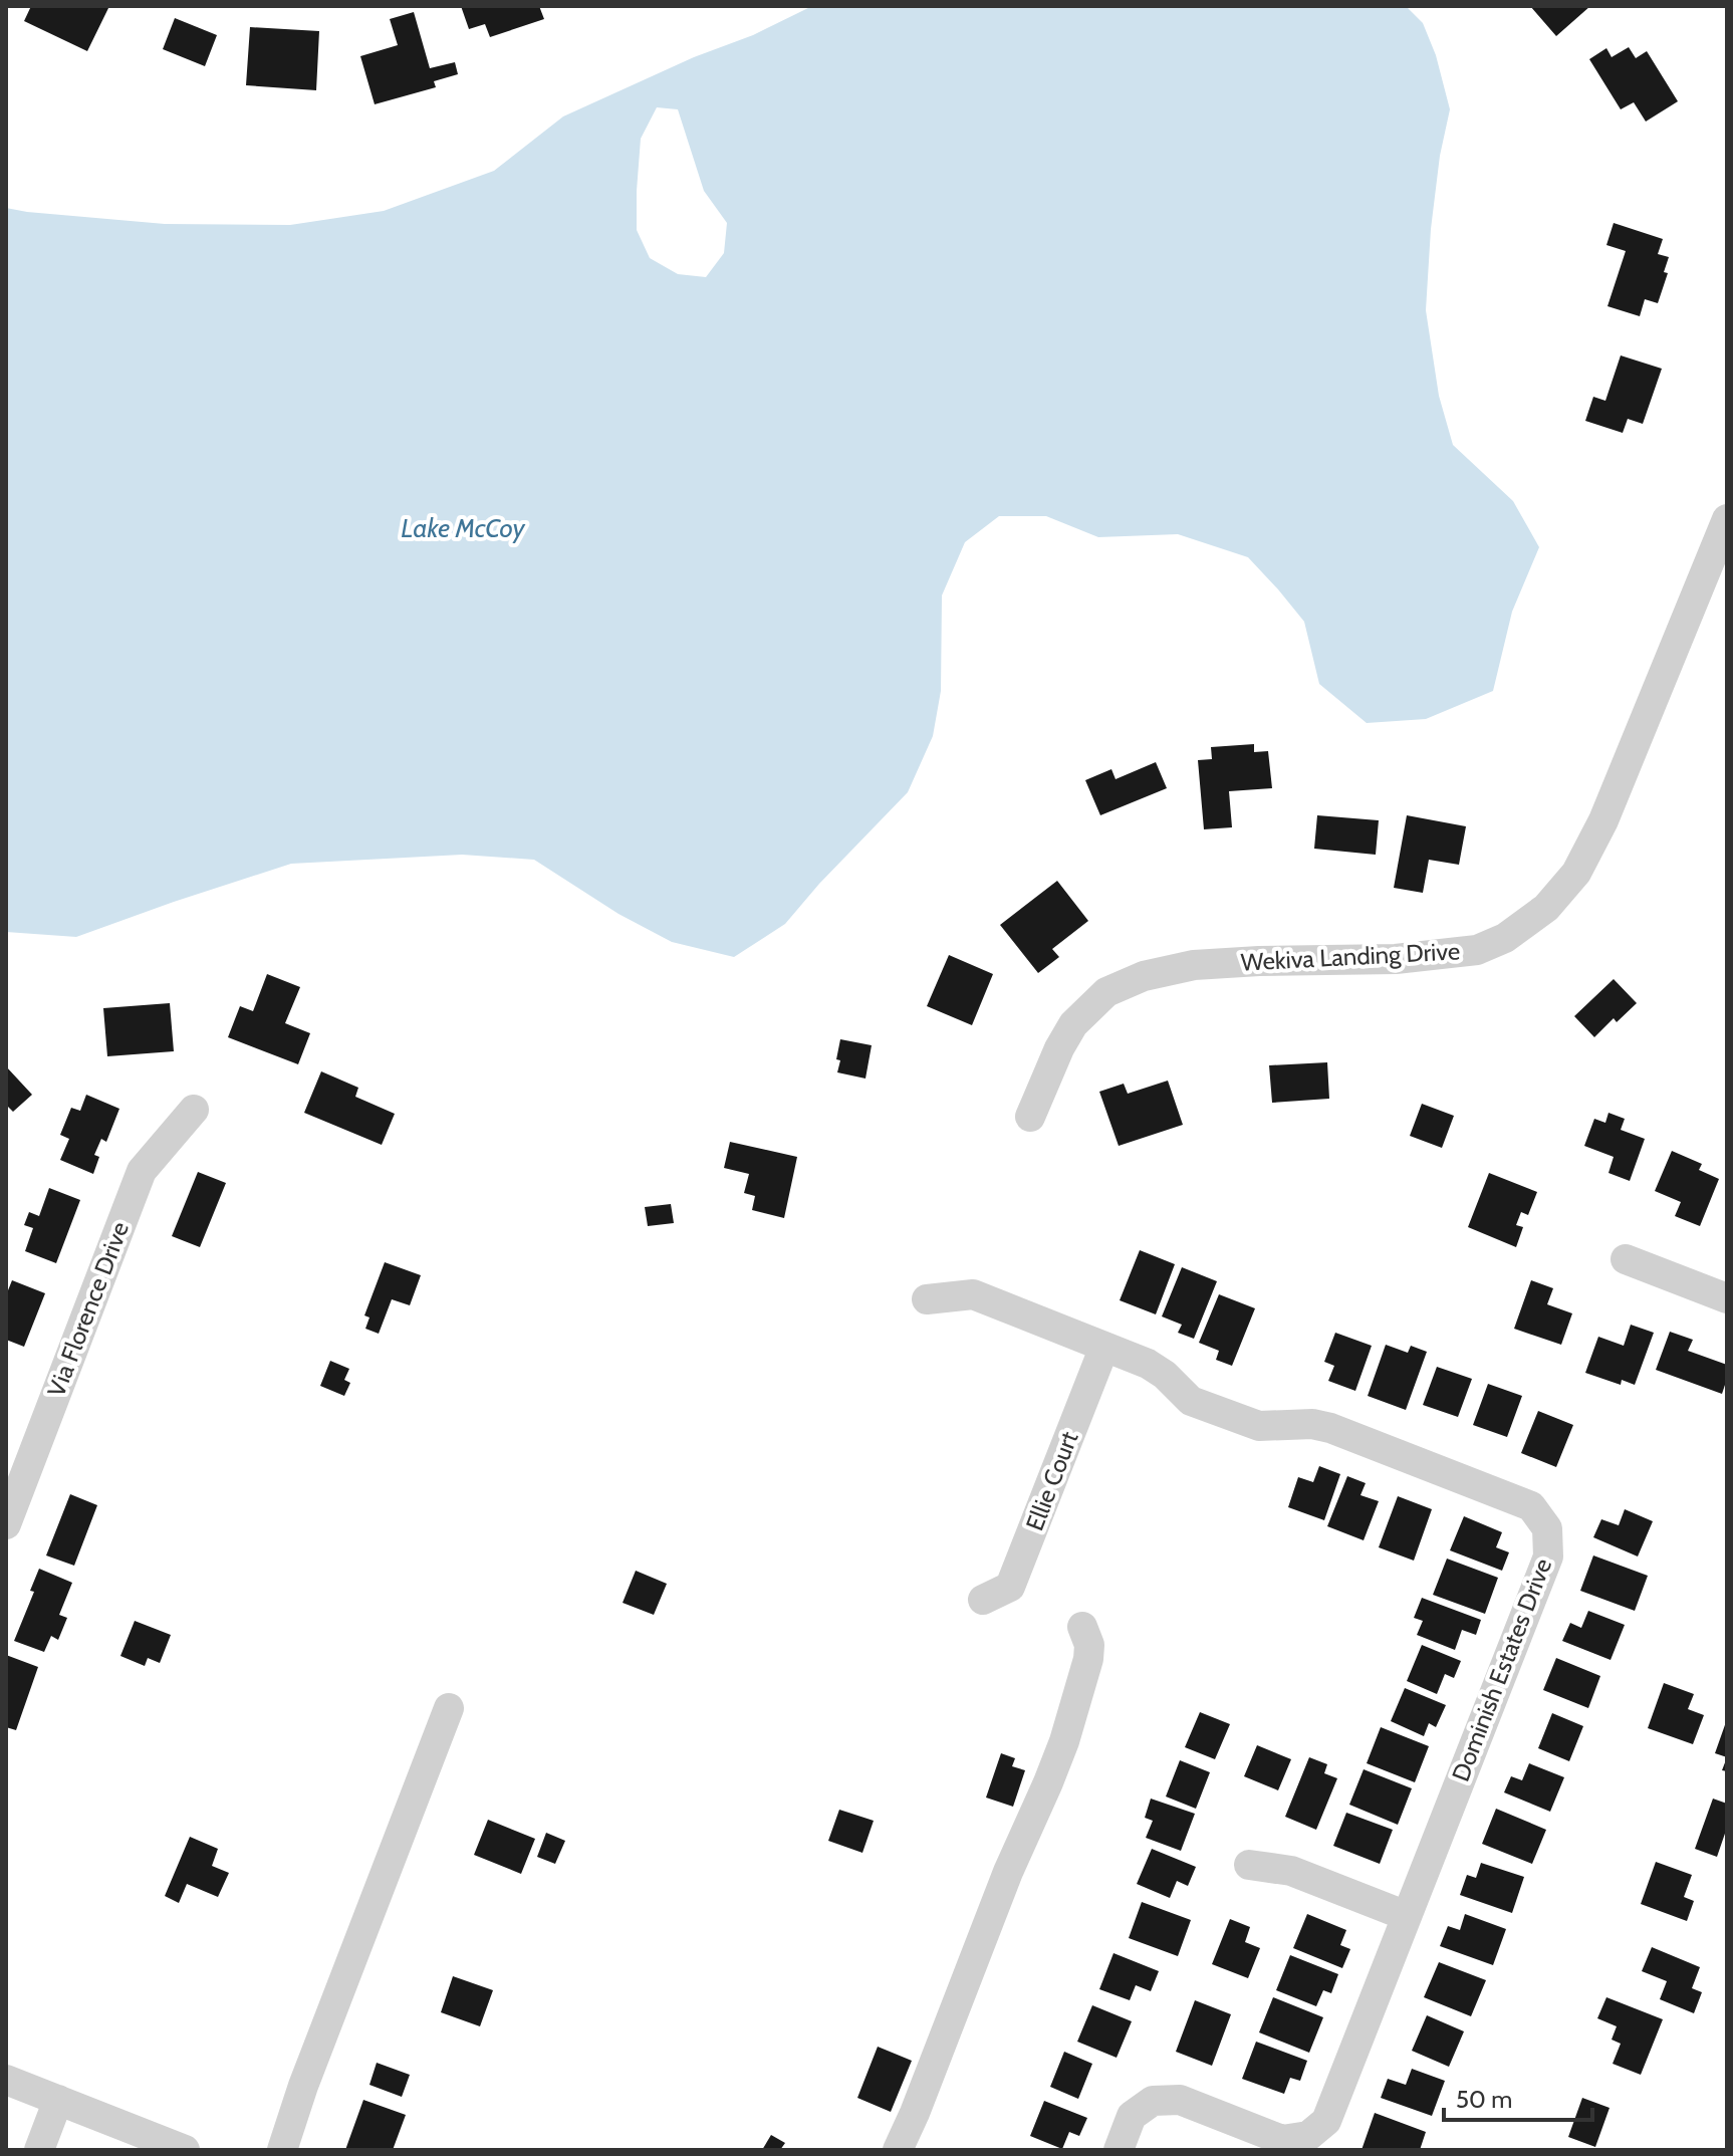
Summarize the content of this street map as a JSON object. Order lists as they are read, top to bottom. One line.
{"streets":{"street":["Wekiva Landing Drive","Via Florence Drive","Ellie Court","Dominish Estates Drive"]},"crossings":[["Ellie Court","Dominish Estates Drive"]],"water":["Lake McCoy"],"scale_bar":"50 m"}
